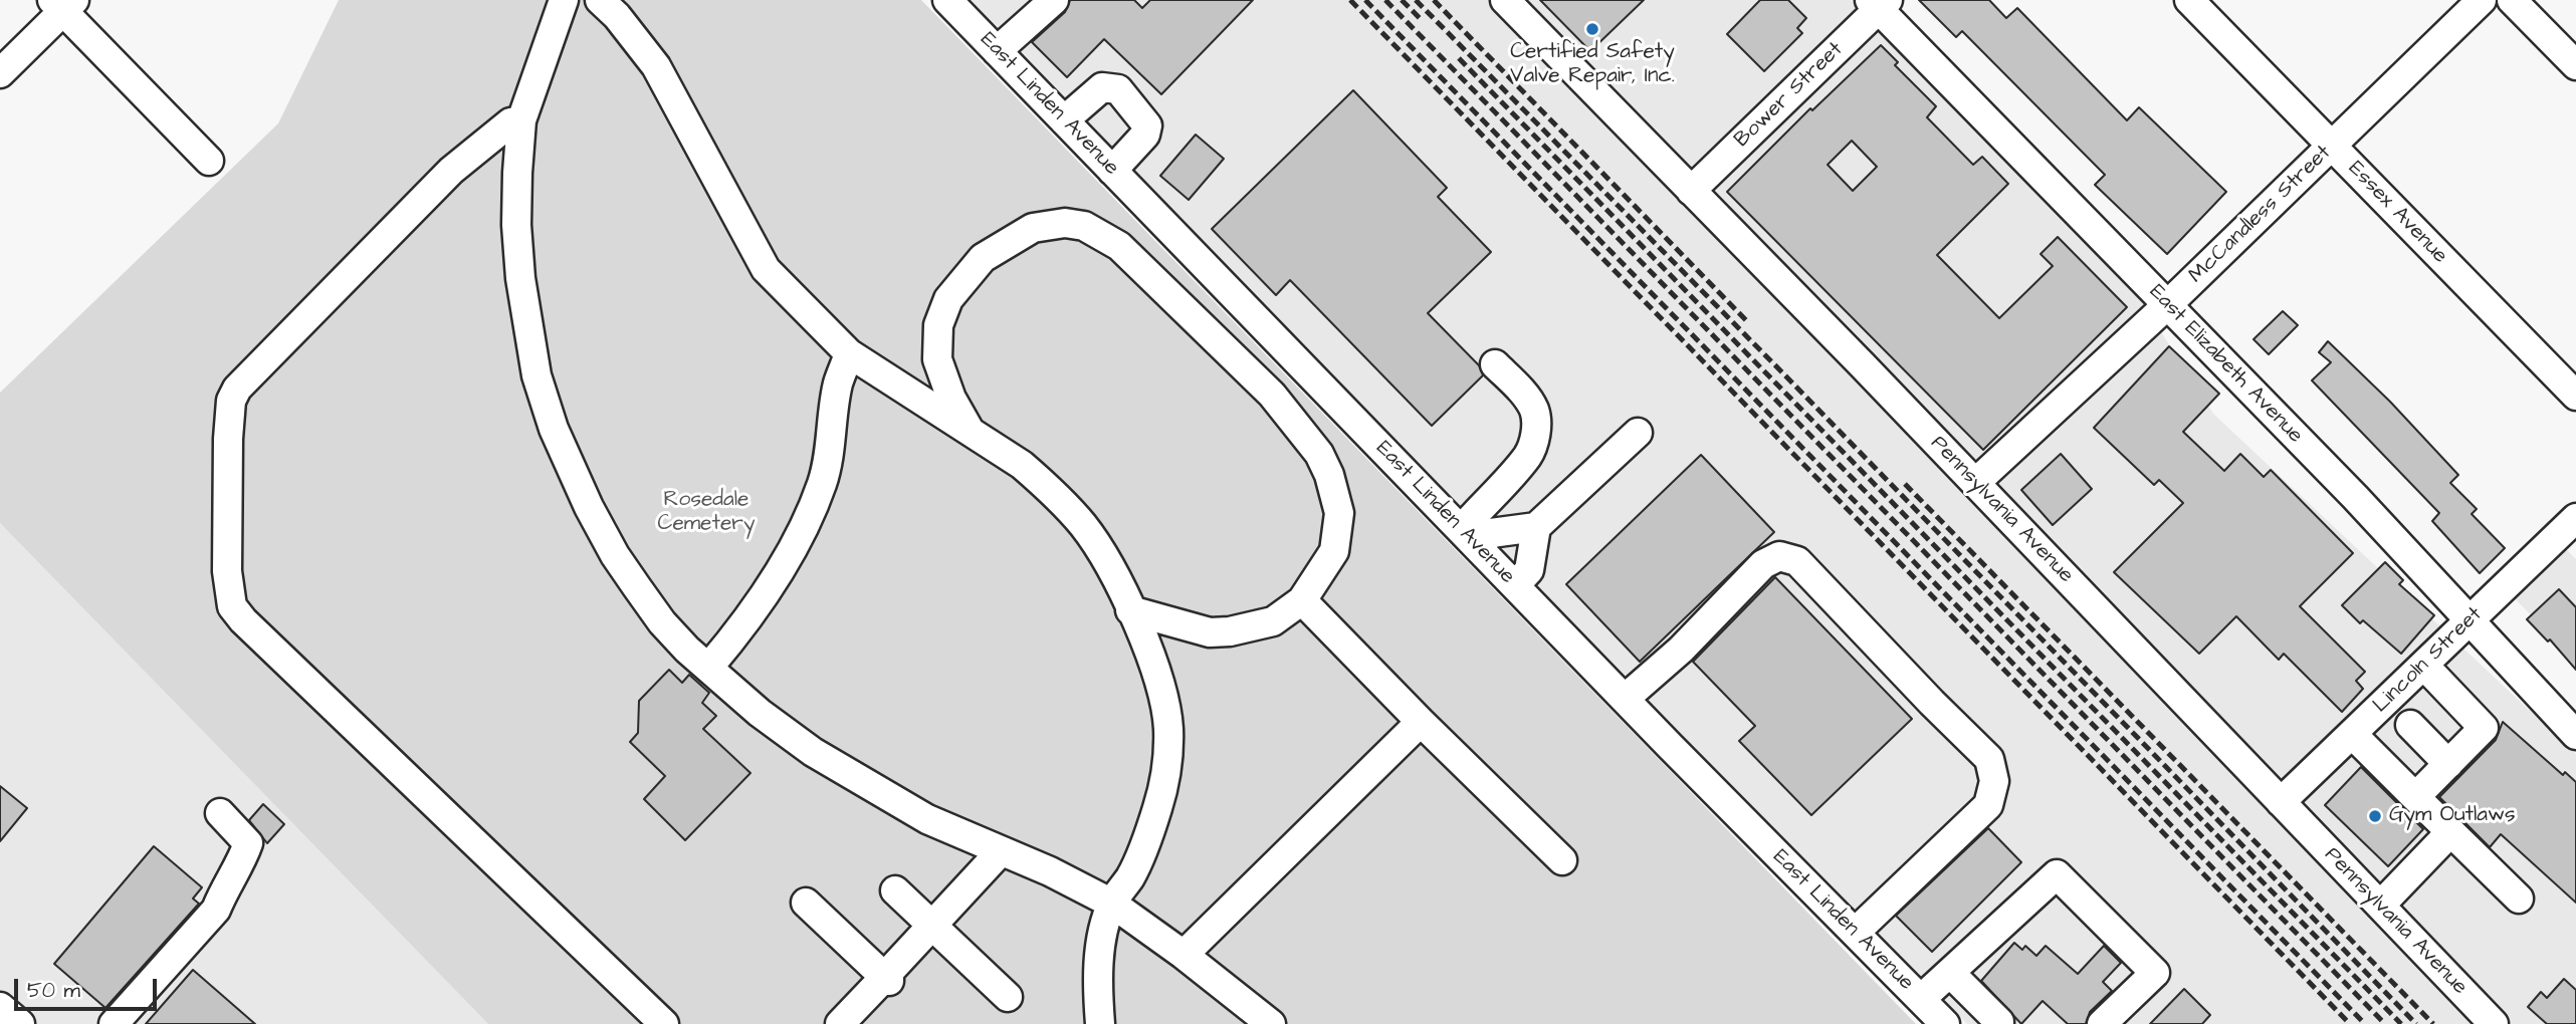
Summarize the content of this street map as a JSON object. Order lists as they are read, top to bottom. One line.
{"streets":{"street":["Bower Street","East Linden Avenue","Essex Avenue","McCandless Street","East Elizabeth Avenue","Pennsylvania Avenue","Lincoln Street"]},"crossings":[["Bower Street","East Elizabeth Avenue"],["Bower Street","Pennsylvania Avenue"],["Essex Avenue","McCandless Street"],["McCandless Street","East Elizabeth Avenue"],["McCandless Street","Pennsylvania Avenue"],["East Elizabeth Avenue","Lincoln Street"],["Pennsylvania Avenue","Lincoln Street"]],"parks":["Rosedale Cemetery"],"places":["Certified Safety Valve Repair, Inc.","Gym Outlaws"],"scale_bar":"50 m"}
